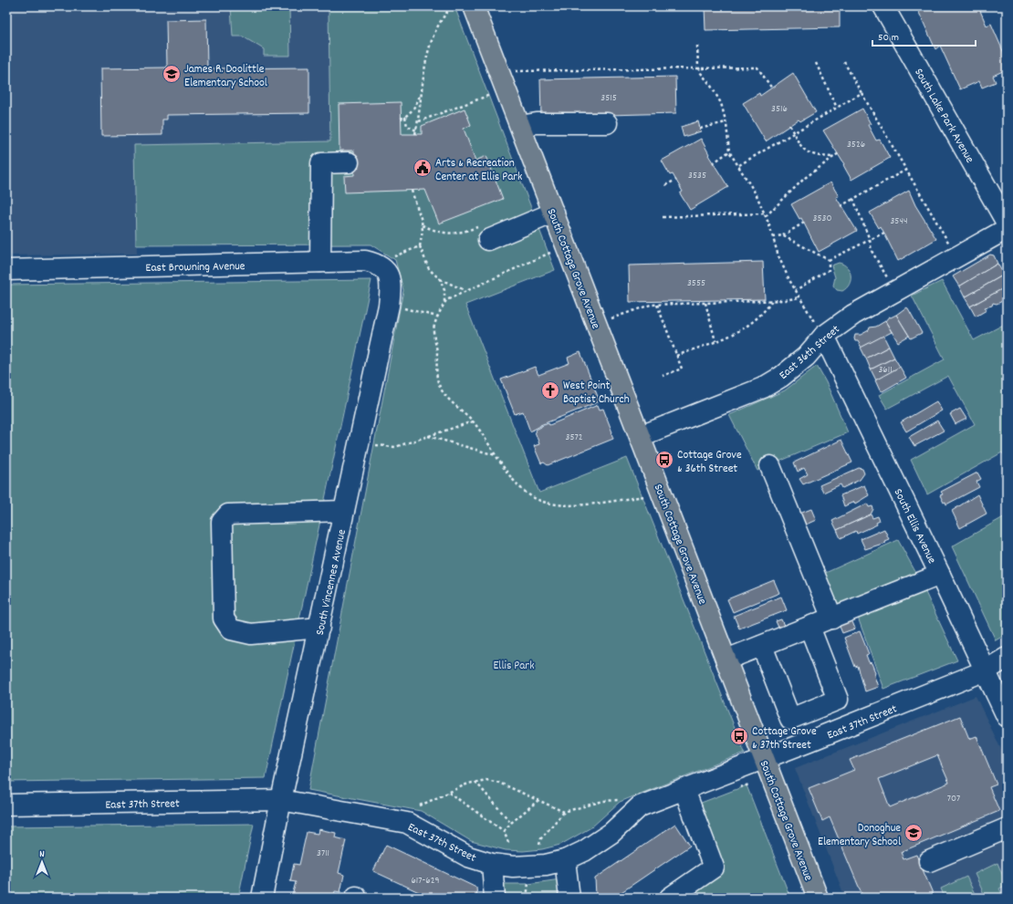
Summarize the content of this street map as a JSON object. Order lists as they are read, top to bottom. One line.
{"streets":{"main road":["South Cottage Grove Avenue"],"street":["South Lake Park Avenue","East Browning Avenue","East 36th Street","South Ellis Avenue","South Vincennes Avenue","East 37th Street"]},"crossings":[["East Browning Avenue","South Vincennes Avenue"],["South Cottage Grove Avenue","East 36th Street"],["South Cottage Grove Avenue","East 37th Street"],["East 36th Street","South Ellis Avenue"],["South Ellis Avenue","East 37th Street"],["South Vincennes Avenue","East 37th Street"]],"parks":["Ellis Park"],"places":{"school or university":["James R. Doolittle Elementary School","Donoghue Elementary School"],"public building":["Arts & Recreation Center at Ellis Park"],"church":["West Point Baptist Church"],"bus stop":["Cottage Grove & 36th Street","Cottage Grove & 37th Street"]},"house_numbers":["3515","3516","3526","3535","3530","3544","3555","3611","3572","707","3711","617-629"],"scale_bar":"50 m","north":"top"}
